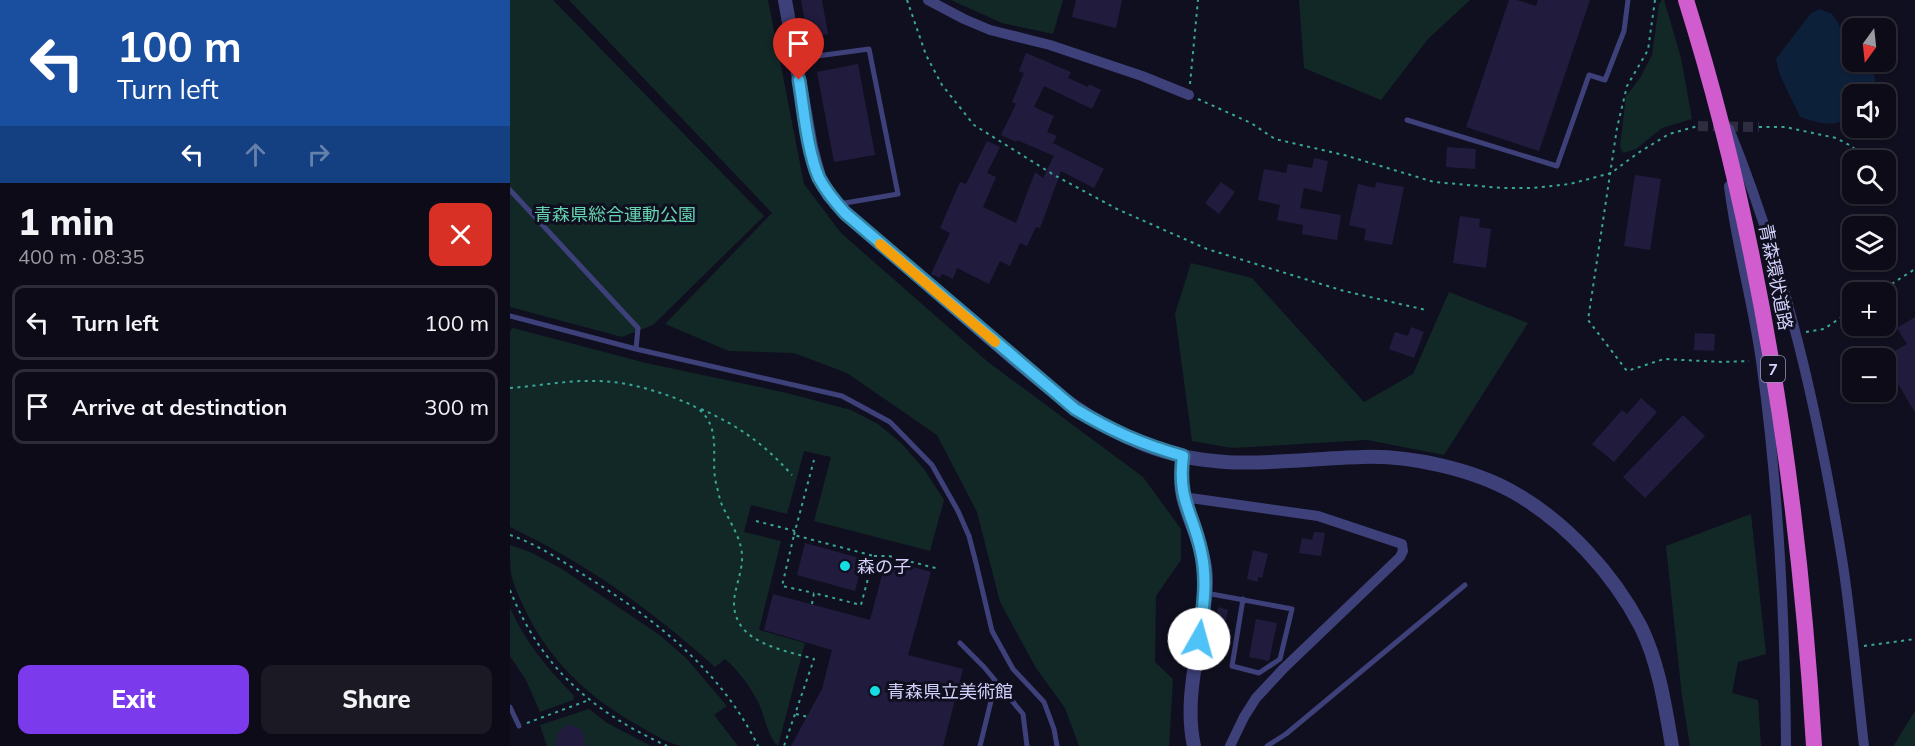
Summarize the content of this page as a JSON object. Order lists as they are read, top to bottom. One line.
{"streets":{"highway":["青森環状道路","7"]},"parks":["青森県総合運動公園"],"places":["森の子","青森県立美術館"],"north":"bottom","page":{"turn":["100 m","Turn left"],"map_buttons":["+","−"],"heading":["1 min","400 m · 08:35"],"list":[{"name":"Turn left","value":"100 m"},{"name":"Arrive at destination","value":"300 m"}],"buttons":["Exit","Share"]}}
